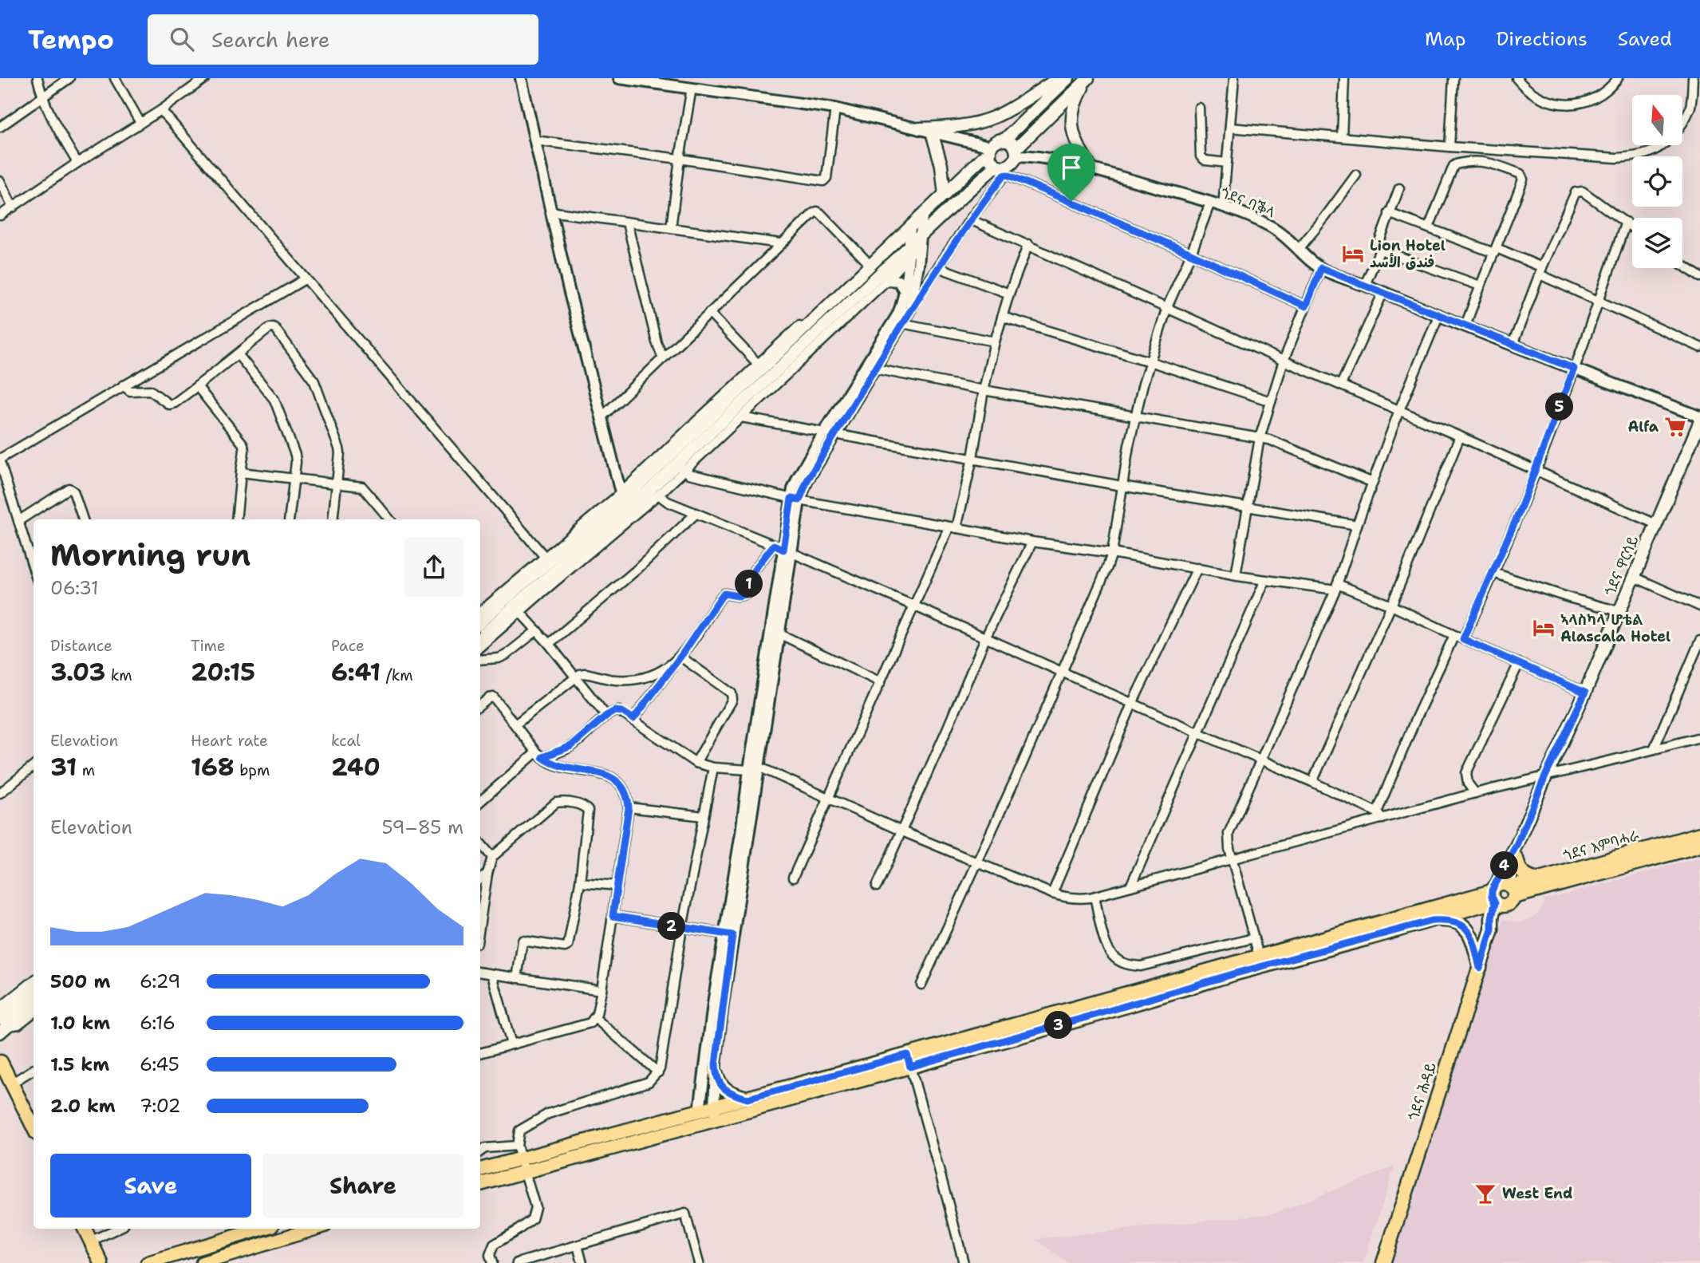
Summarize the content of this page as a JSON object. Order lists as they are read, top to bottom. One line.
{"streets":{"main road":["ጎደና ዋርሳይ","ጎደና እምባሓራ","ጎደና ሕዳይ"],"street":["ጎደና ባቕላ"]},"crossings":[["ጎደና ዋርሳይ","ጎደና እምባሓራ"],["ጎደና ዋርሳይ","ጎደና ሕዳይ"],["ጎደና እምባሓራ","ጎደና ሕዳይ"]],"places":{"hotel":["Lion Hotel فندق الأسد","ኣላስካላ ሆቴል Alascala Hotel"],"supermarket":["Alfa"],"bar":["West End"]},"north":"top","page":{"header":"Tempo","search":"Search here","nav":["Map","Directions","Saved"],"pins":["5","1","4","2","3"],"heading":["Morning run","06:31"],"stats":[["Distance","3.03 km"],["Time","20:15"],["Pace","6:41 /km"],["Elevation","31 m"],["Heart rate","168 bpm"],["kcal","240"]],"chart":["Elevation","59–85 m"],"list":[{"name":"500 m","note":"6:29"},{"name":"1.0 km","note":"6:16"},{"name":"1.5 km","note":"6:45"},{"name":"2.0 km","note":"7:02"}],"buttons":["Save","Share"]}}
